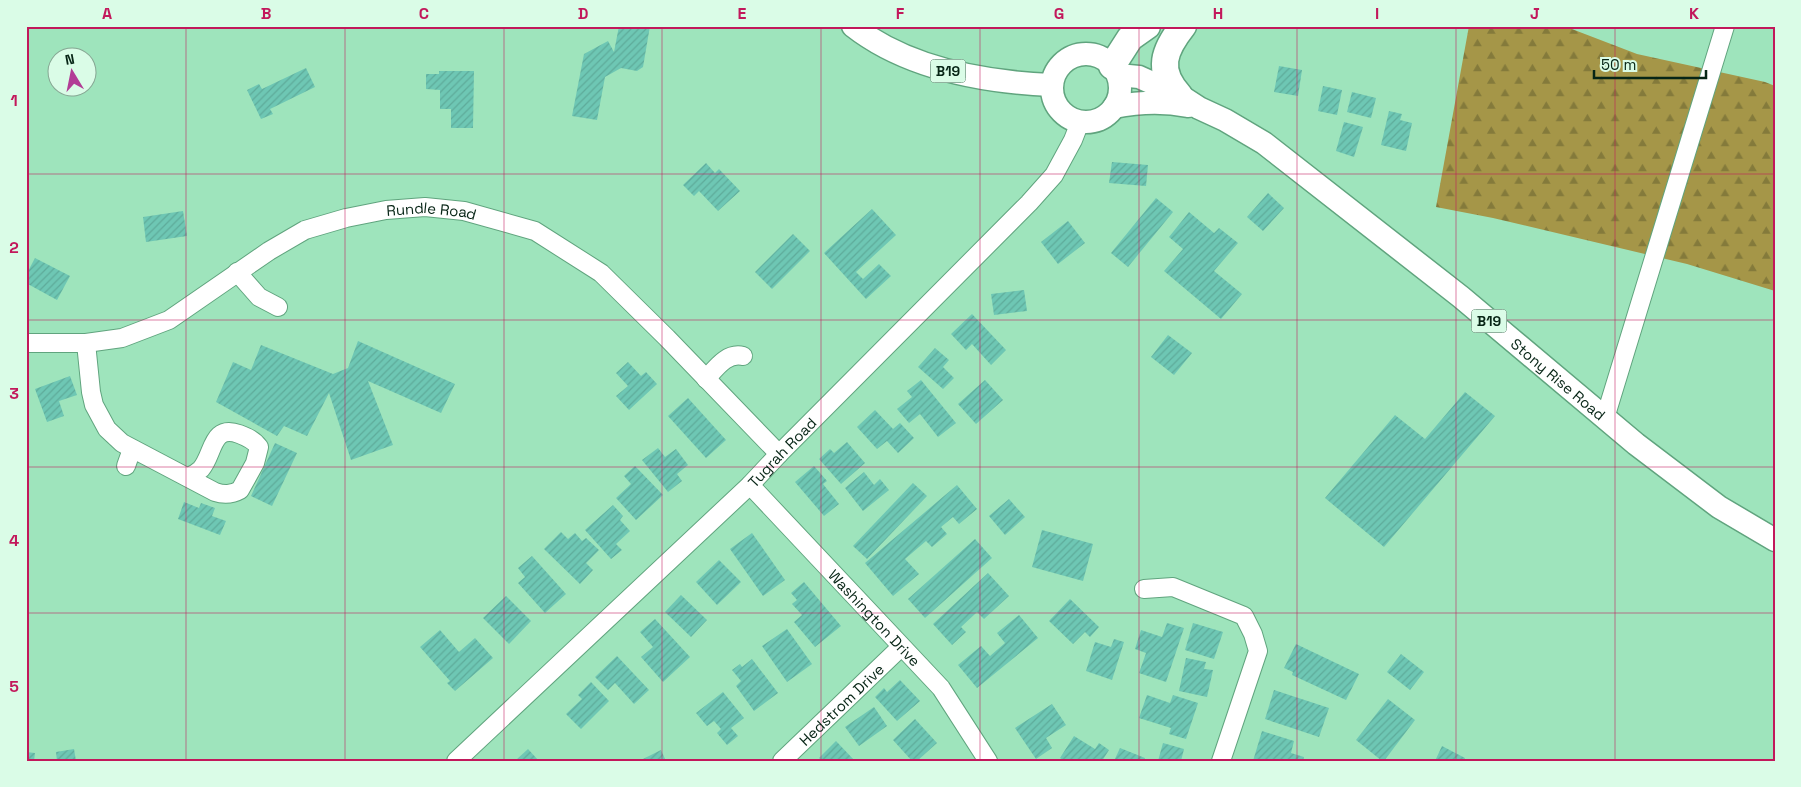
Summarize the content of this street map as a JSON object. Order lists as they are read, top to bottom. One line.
{"streets":{"main road":["B19","Stony Rise Road"],"street":["Rundle Road","Tugrah Road","Washington Drive","Hedstrom Drive"]},"crossings":[["B19","Stony Rise Road"],["B19","Tugrah Road"],["Rundle Road","Tugrah Road"],["Stony Rise Road","Tugrah Road"],["Tugrah Road","Washington Drive"],["Washington Drive","Hedstrom Drive"]],"scale_bar":"50 m","north":"top","grid":{"columns":["A","B","C","D","E","F","G","H","I","J","K"],"rows":["1","2","3","4","5"]}}
